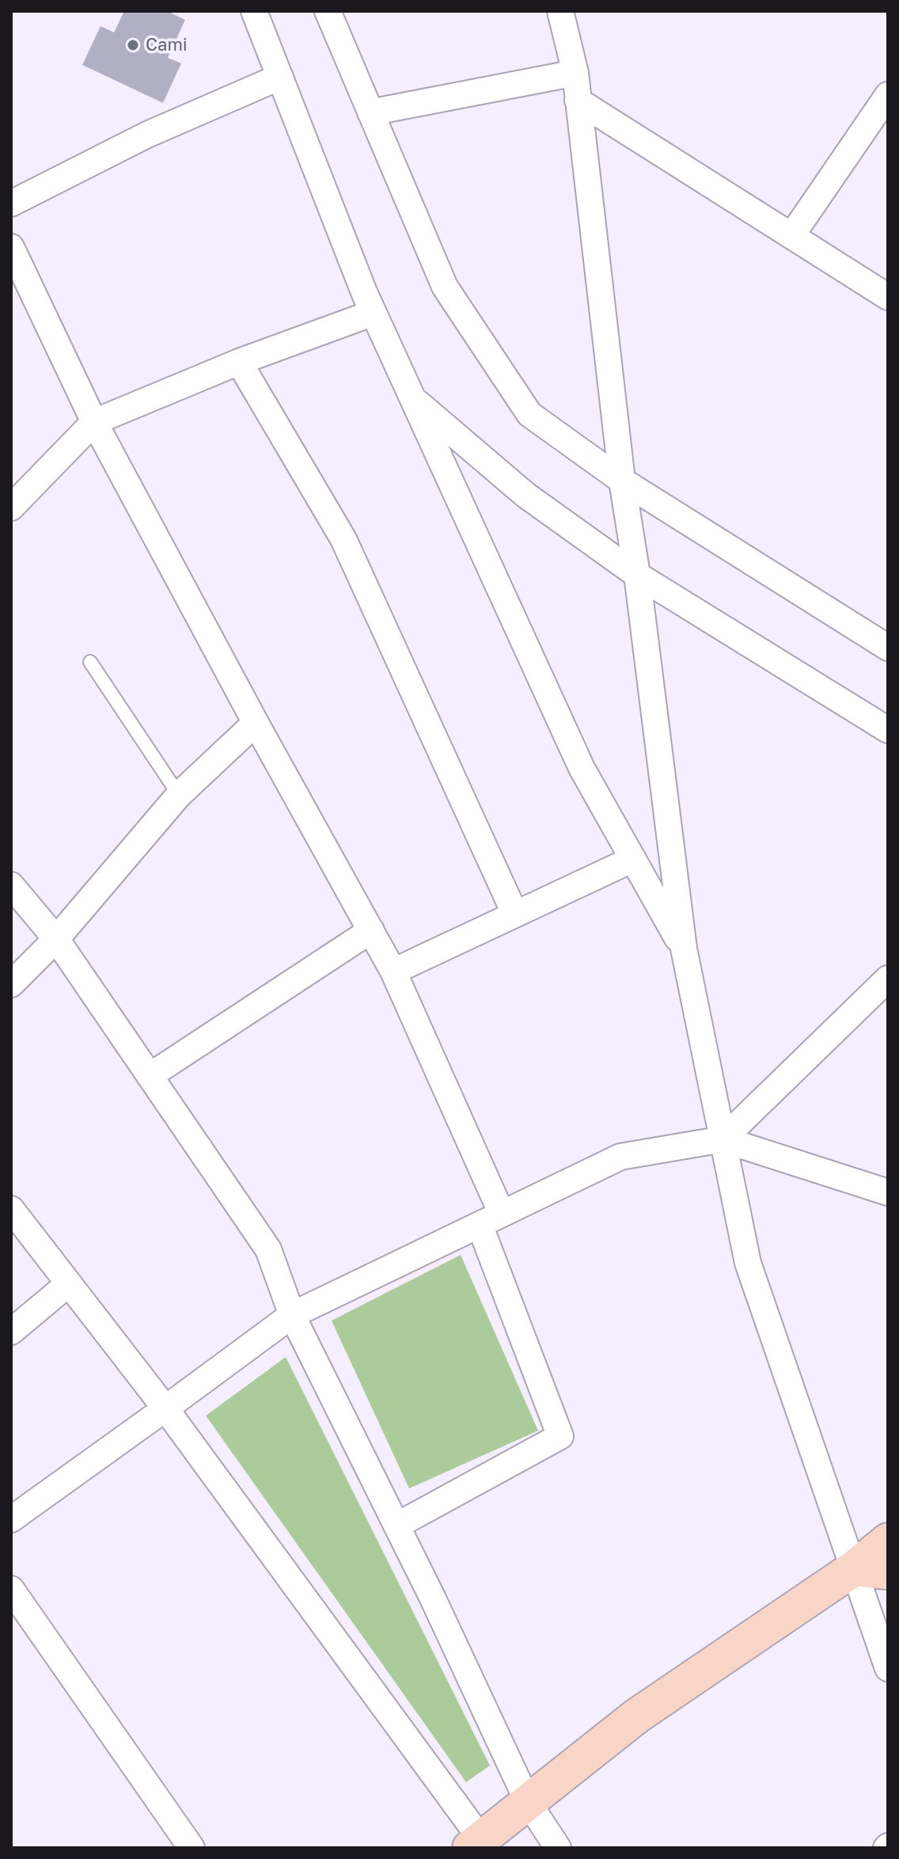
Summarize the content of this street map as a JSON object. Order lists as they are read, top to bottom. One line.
{"places":["Cami"]}
